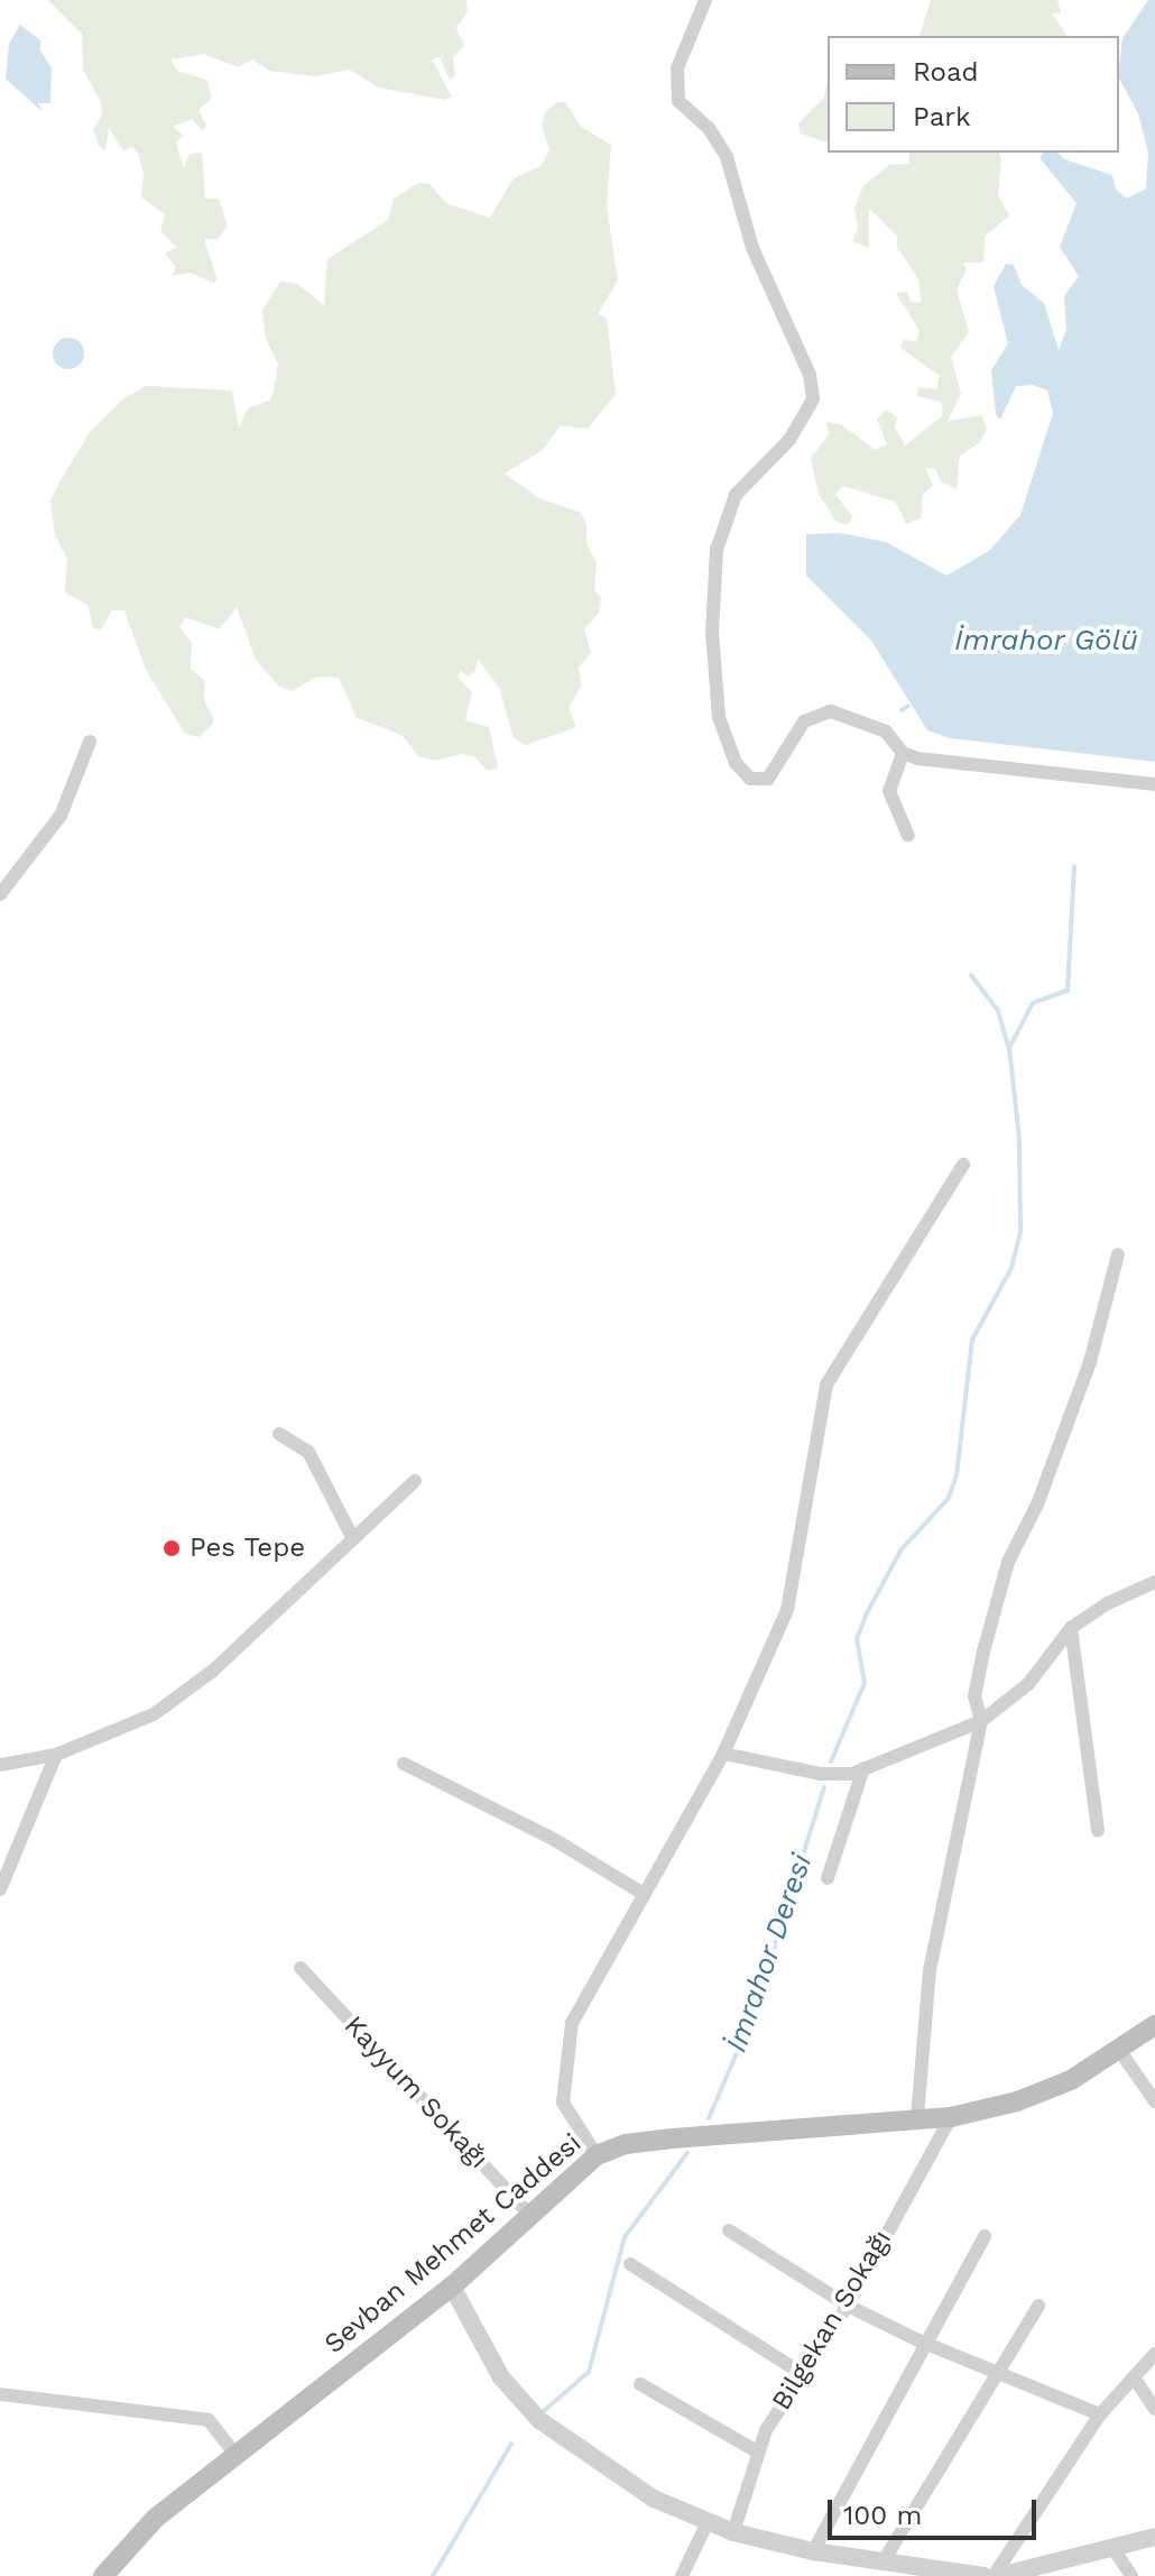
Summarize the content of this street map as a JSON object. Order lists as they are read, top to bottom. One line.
{"streets":{"main road":["Sevban Mehmet Caddesi"],"street":["Kayyum Sokağı","Bilgekan Sokağı"]},"crossings":[["Kayyum Sokağı","Sevban Mehmet Caddesi"],["Sevban Mehmet Caddesi","Bilgekan Sokağı"]],"water":["İmrahor Gölü","İmrahor Deresi"],"places":["Pes Tepe"],"legend":["Road","Park"],"scale_bar":"100 m"}
